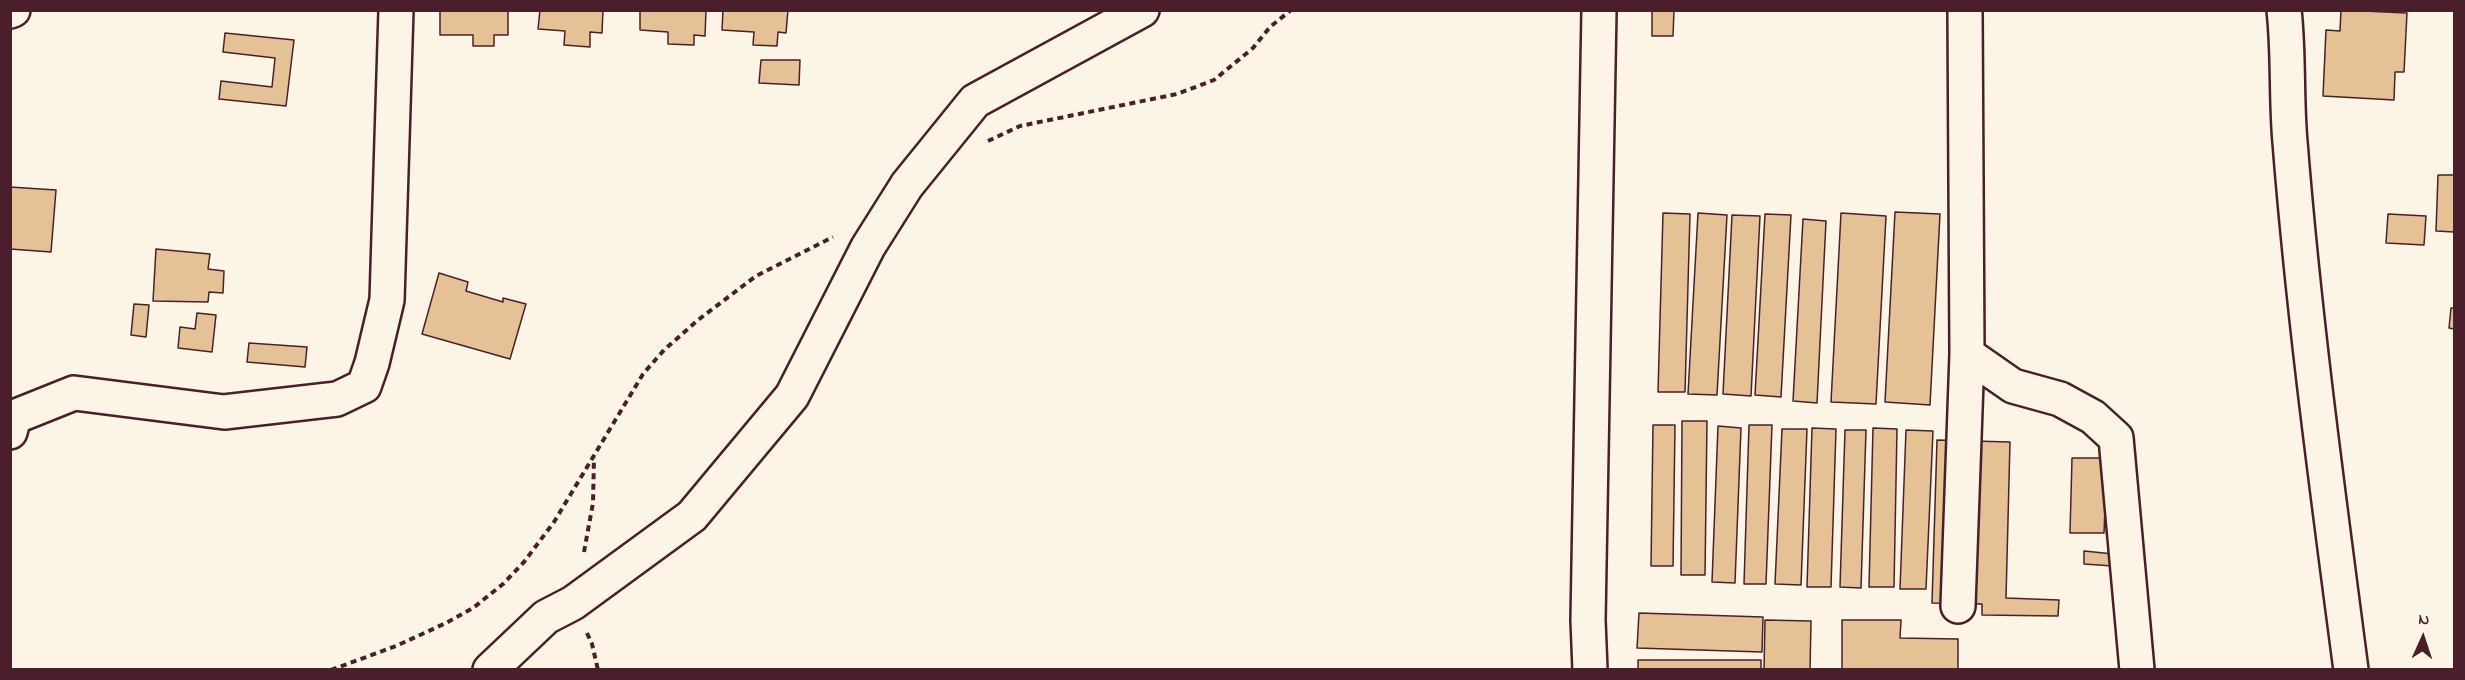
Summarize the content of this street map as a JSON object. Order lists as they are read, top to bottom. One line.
{"north":"top"}
